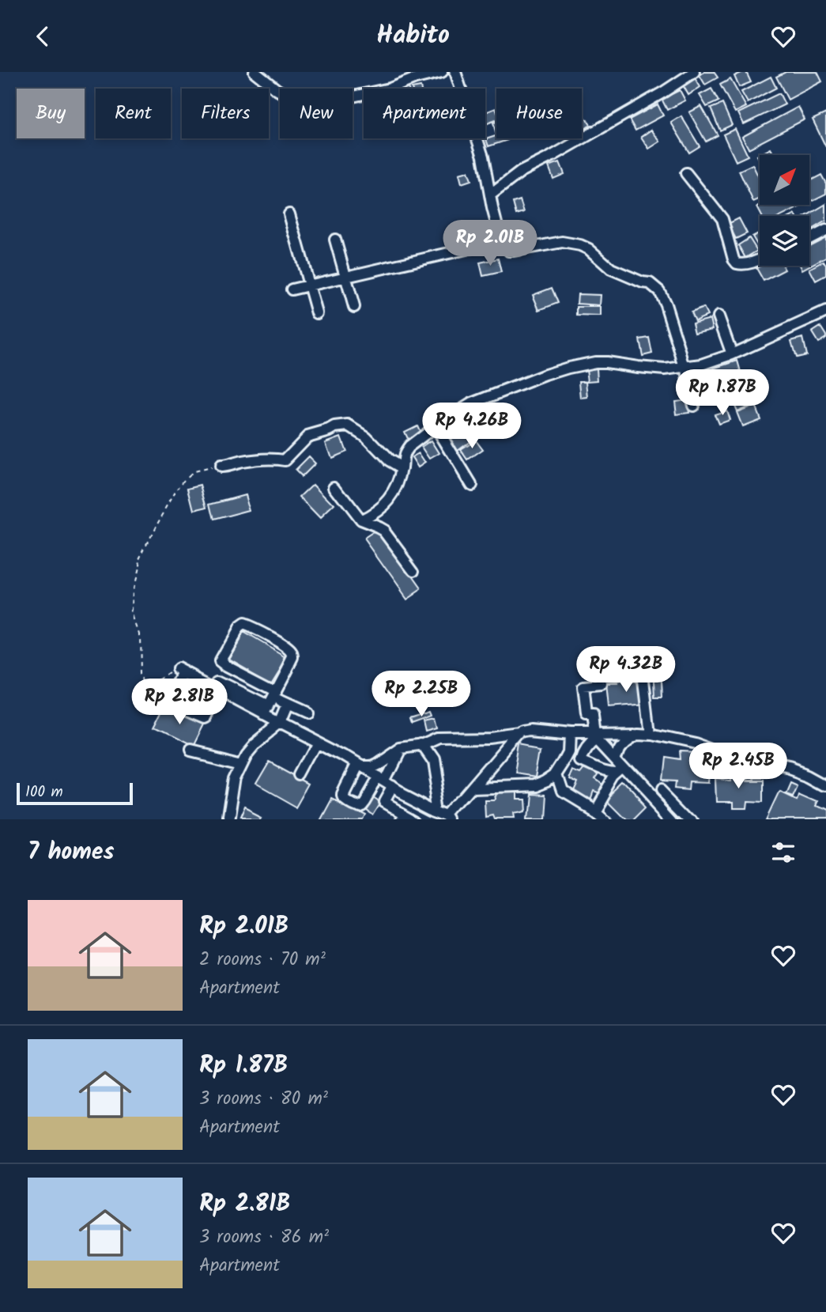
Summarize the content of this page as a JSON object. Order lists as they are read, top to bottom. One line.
{"scale_bar":"100 m","north":"top right","page":{"header":"Habito","chip":["Buy","Rent","Filters","New","Apartment","House"],"price":["Rp 2.01B","Rp 1.87B","Rp 4.26B","Rp 4.32B","Rp 2.25B","Rp 2.81B","Rp 2.45B"],"scale":"100 m","heading":"7 homes","list":[{"name":"Rp 2.01B","note":"2 rooms · 70 m² · Apartment"},{"name":"Rp 1.87B","note":"3 rooms · 80 m² · Apartment"},{"name":"Rp 2.81B","note":"3 rooms · 86 m² · Apartment"}]}}
